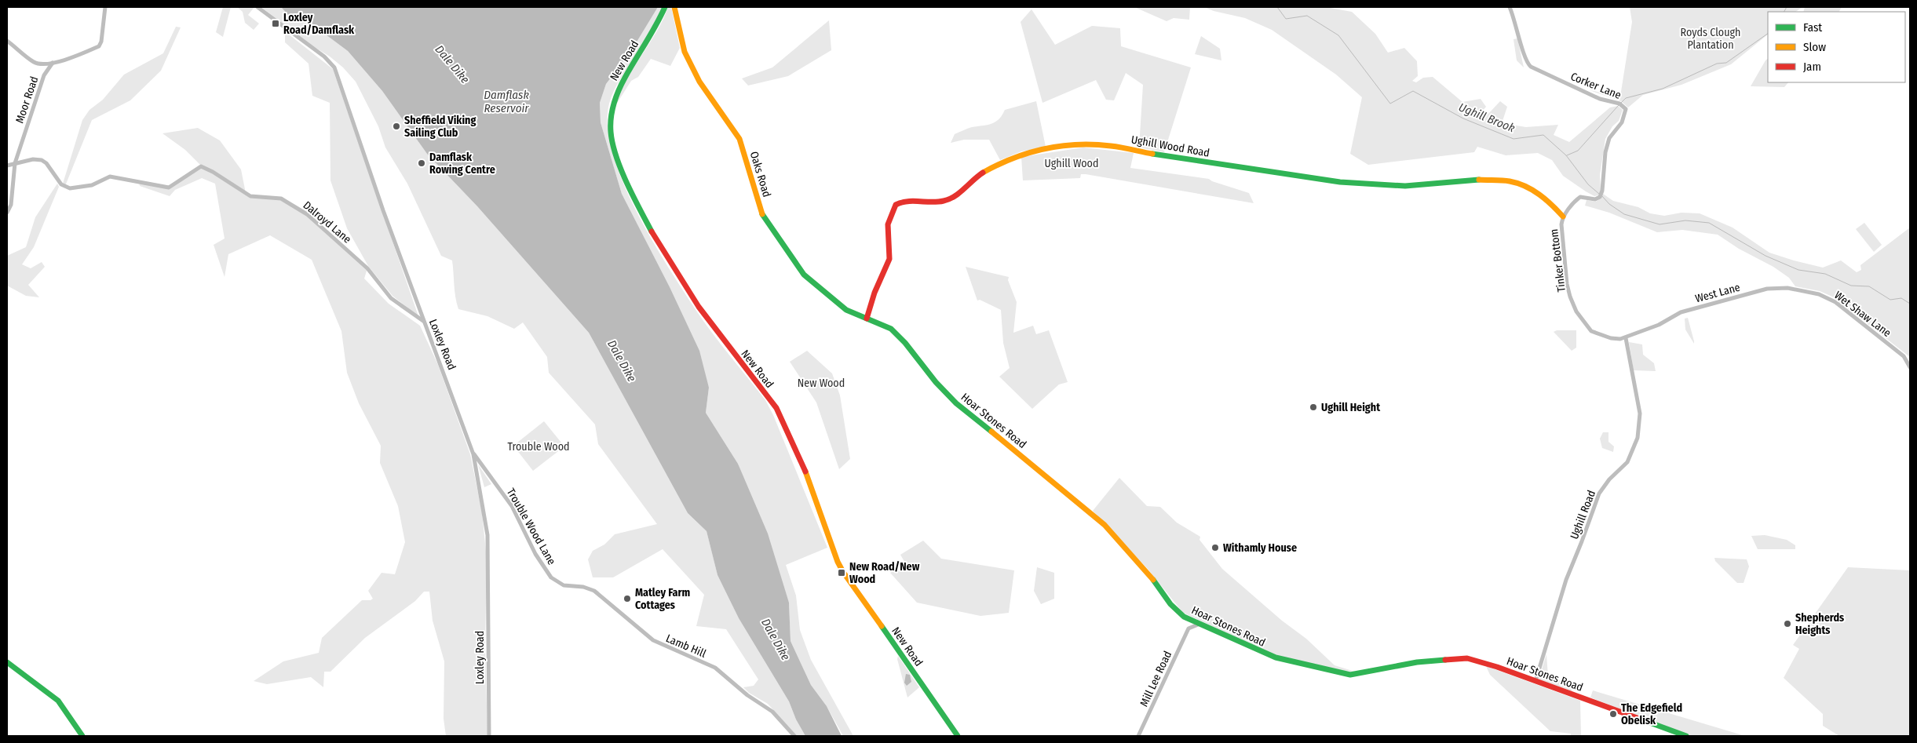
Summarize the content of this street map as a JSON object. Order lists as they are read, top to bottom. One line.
{"streets":{"street":["New Road","Corker Lane","Moor Road","Ughill Wood Road","Oaks Road","Dalroyd Lane","Tinker Bottom","West Lane","Wet Shaw Lane","Loxley Road","Hoar Stones Road","Ughill Road","Trouble Wood Lane","Lamb Hill","Mill Lee Road"]},"crossings":[["Corker Lane","Ughill Wood Road"],["Corker Lane","Tinker Bottom"],["Moor Road","Dalroyd Lane"],["Ughill Wood Road","Oaks Road"],["Ughill Wood Road","Tinker Bottom"],["Ughill Wood Road","Hoar Stones Road"],["Oaks Road","Hoar Stones Road"],["Dalroyd Lane","Loxley Road"],["Tinker Bottom","West Lane"],["Tinker Bottom","Ughill Road"],["West Lane","Wet Shaw Lane"],["West Lane","Ughill Road"],["Loxley Road","Trouble Wood Lane"],["Hoar Stones Road","Ughill Road"],["Trouble Wood Lane","Lamb Hill"]],"water":["Dale Dike","Damflask Reservoir","Ughill Brook"],"parks":["Royds Clough Plantation","Ughill Wood","New Wood","Trouble Wood"],"places":{"transit":["Loxley Road/Damflask","New Road/New Wood"],"other":["Sheffield Viking Sailing Club","Damflask Rowing Centre","Ughill Height","Withamly House","Matley Farm Cottages","Shepherds Heights","The Edgefield Obelisk"]},"legend":["Fast","Slow","Jam"]}
